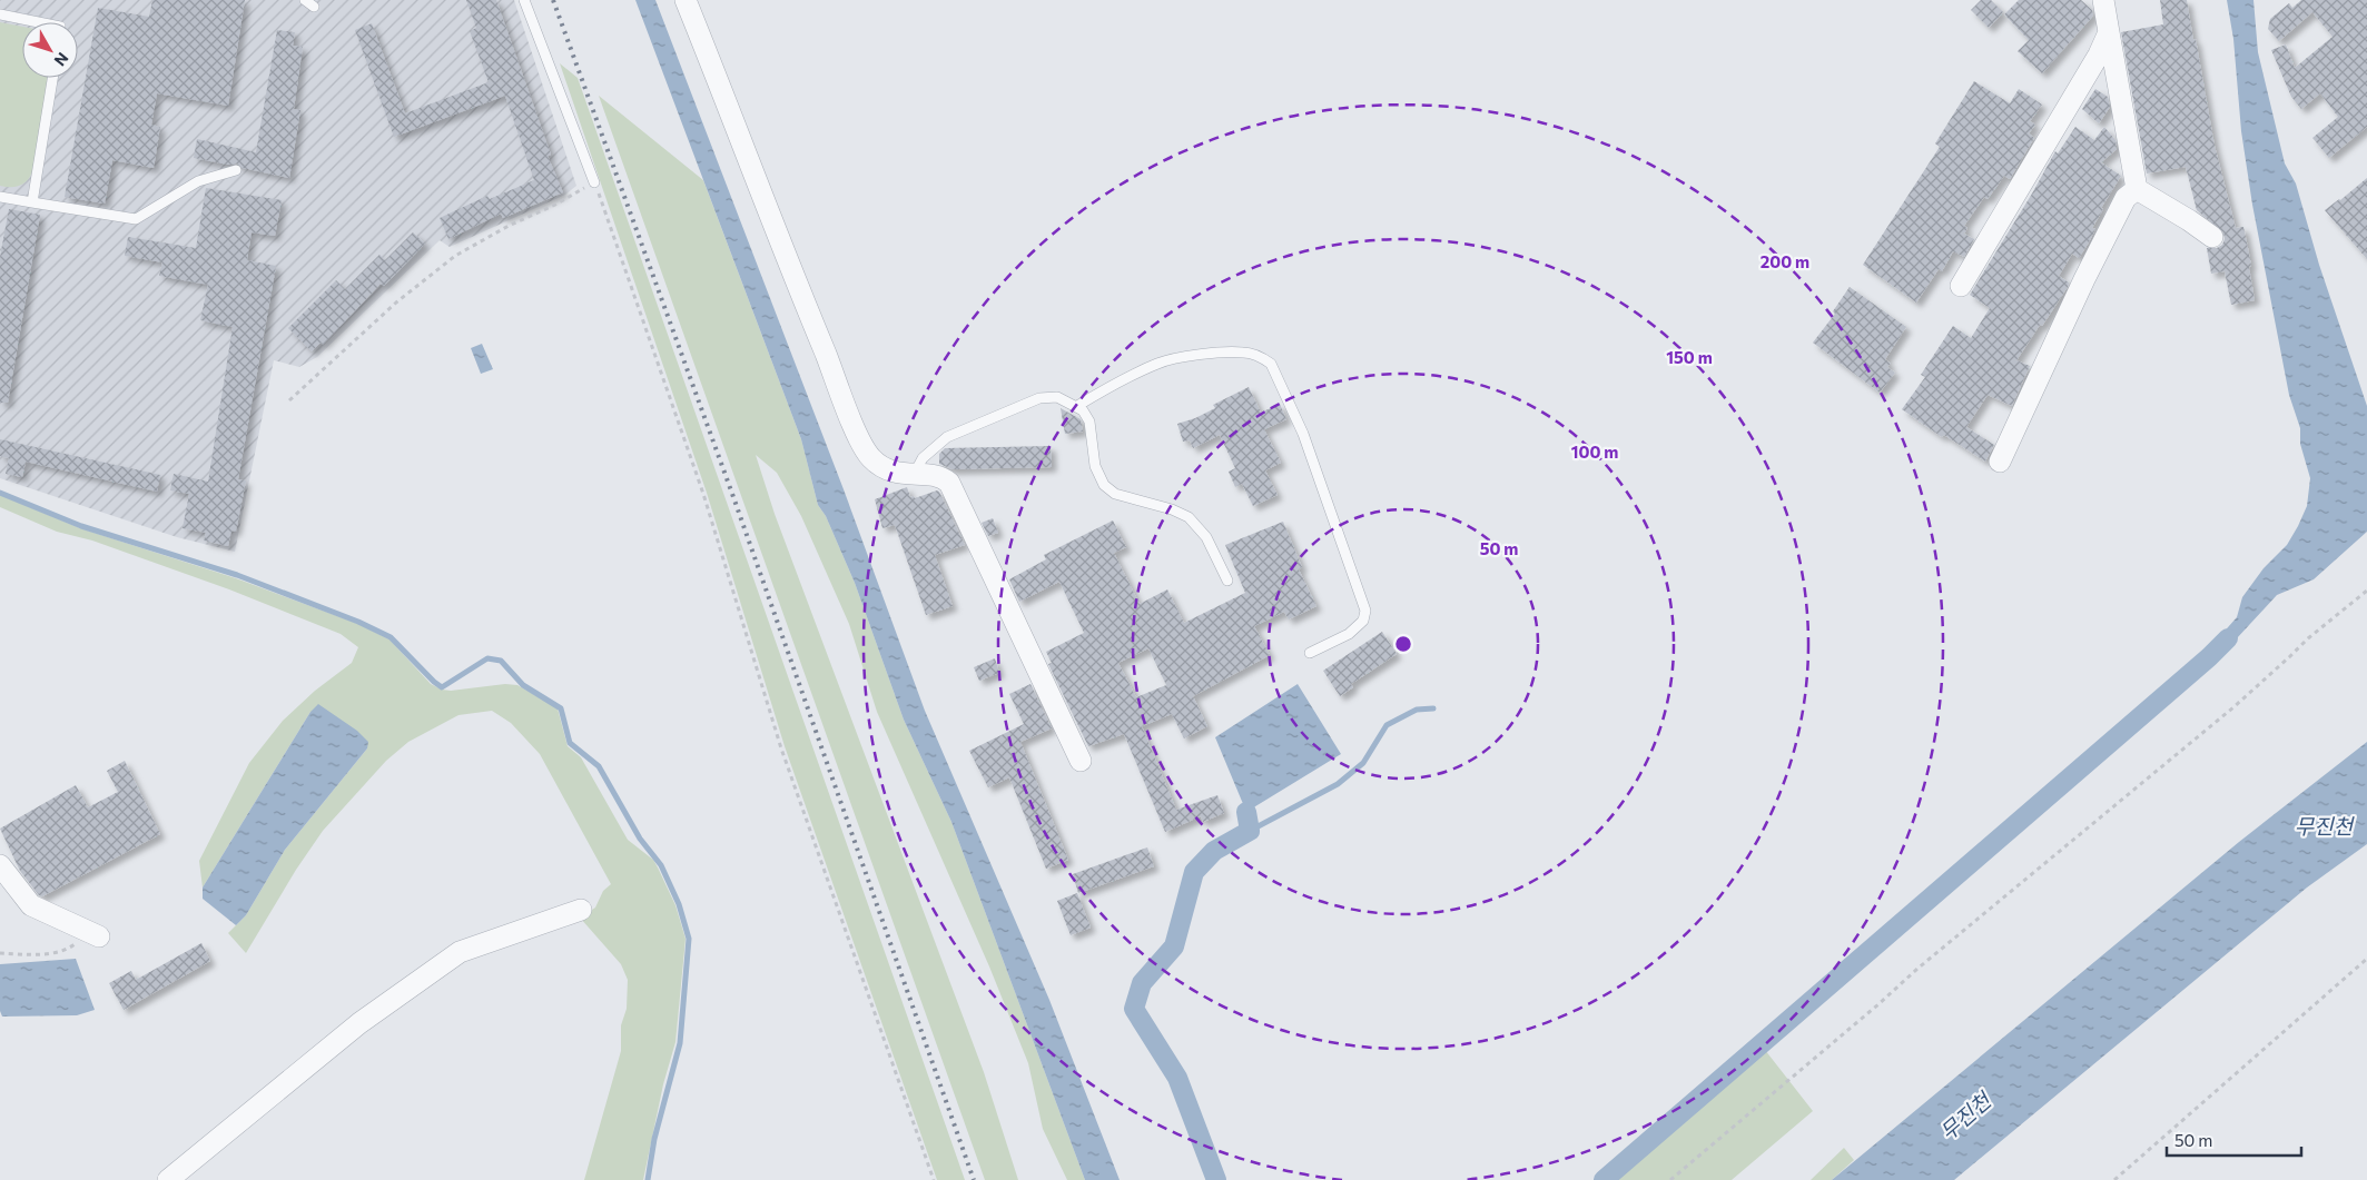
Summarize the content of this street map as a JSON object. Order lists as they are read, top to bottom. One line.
{"water":["무진천"],"scale_bar":"50 m","north":"bottom right","rings":["200 m","150 m","100 m","50 m"]}
